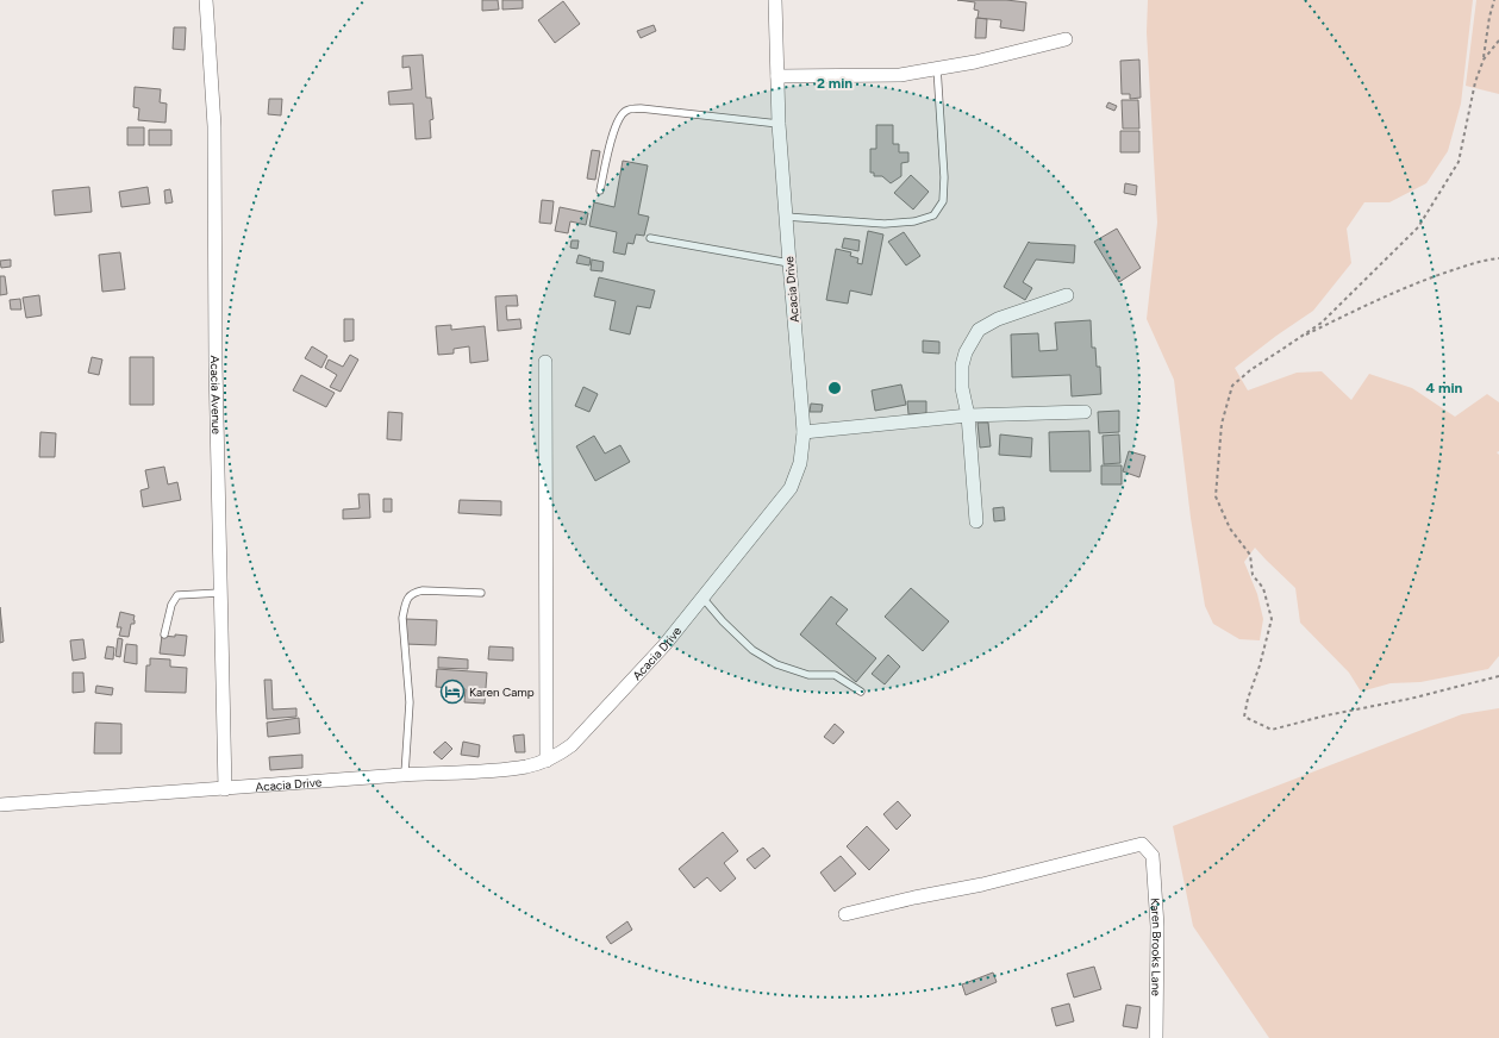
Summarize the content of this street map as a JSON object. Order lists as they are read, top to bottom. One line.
{"streets":{"street":["Acacia Drive","Acacia Avenue","Karen Brooks Lane"]},"crossings":[["Acacia Drive","Acacia Avenue"]],"places":{"hotel":["Karen Camp"]},"rings":["2 min","4 min"]}
